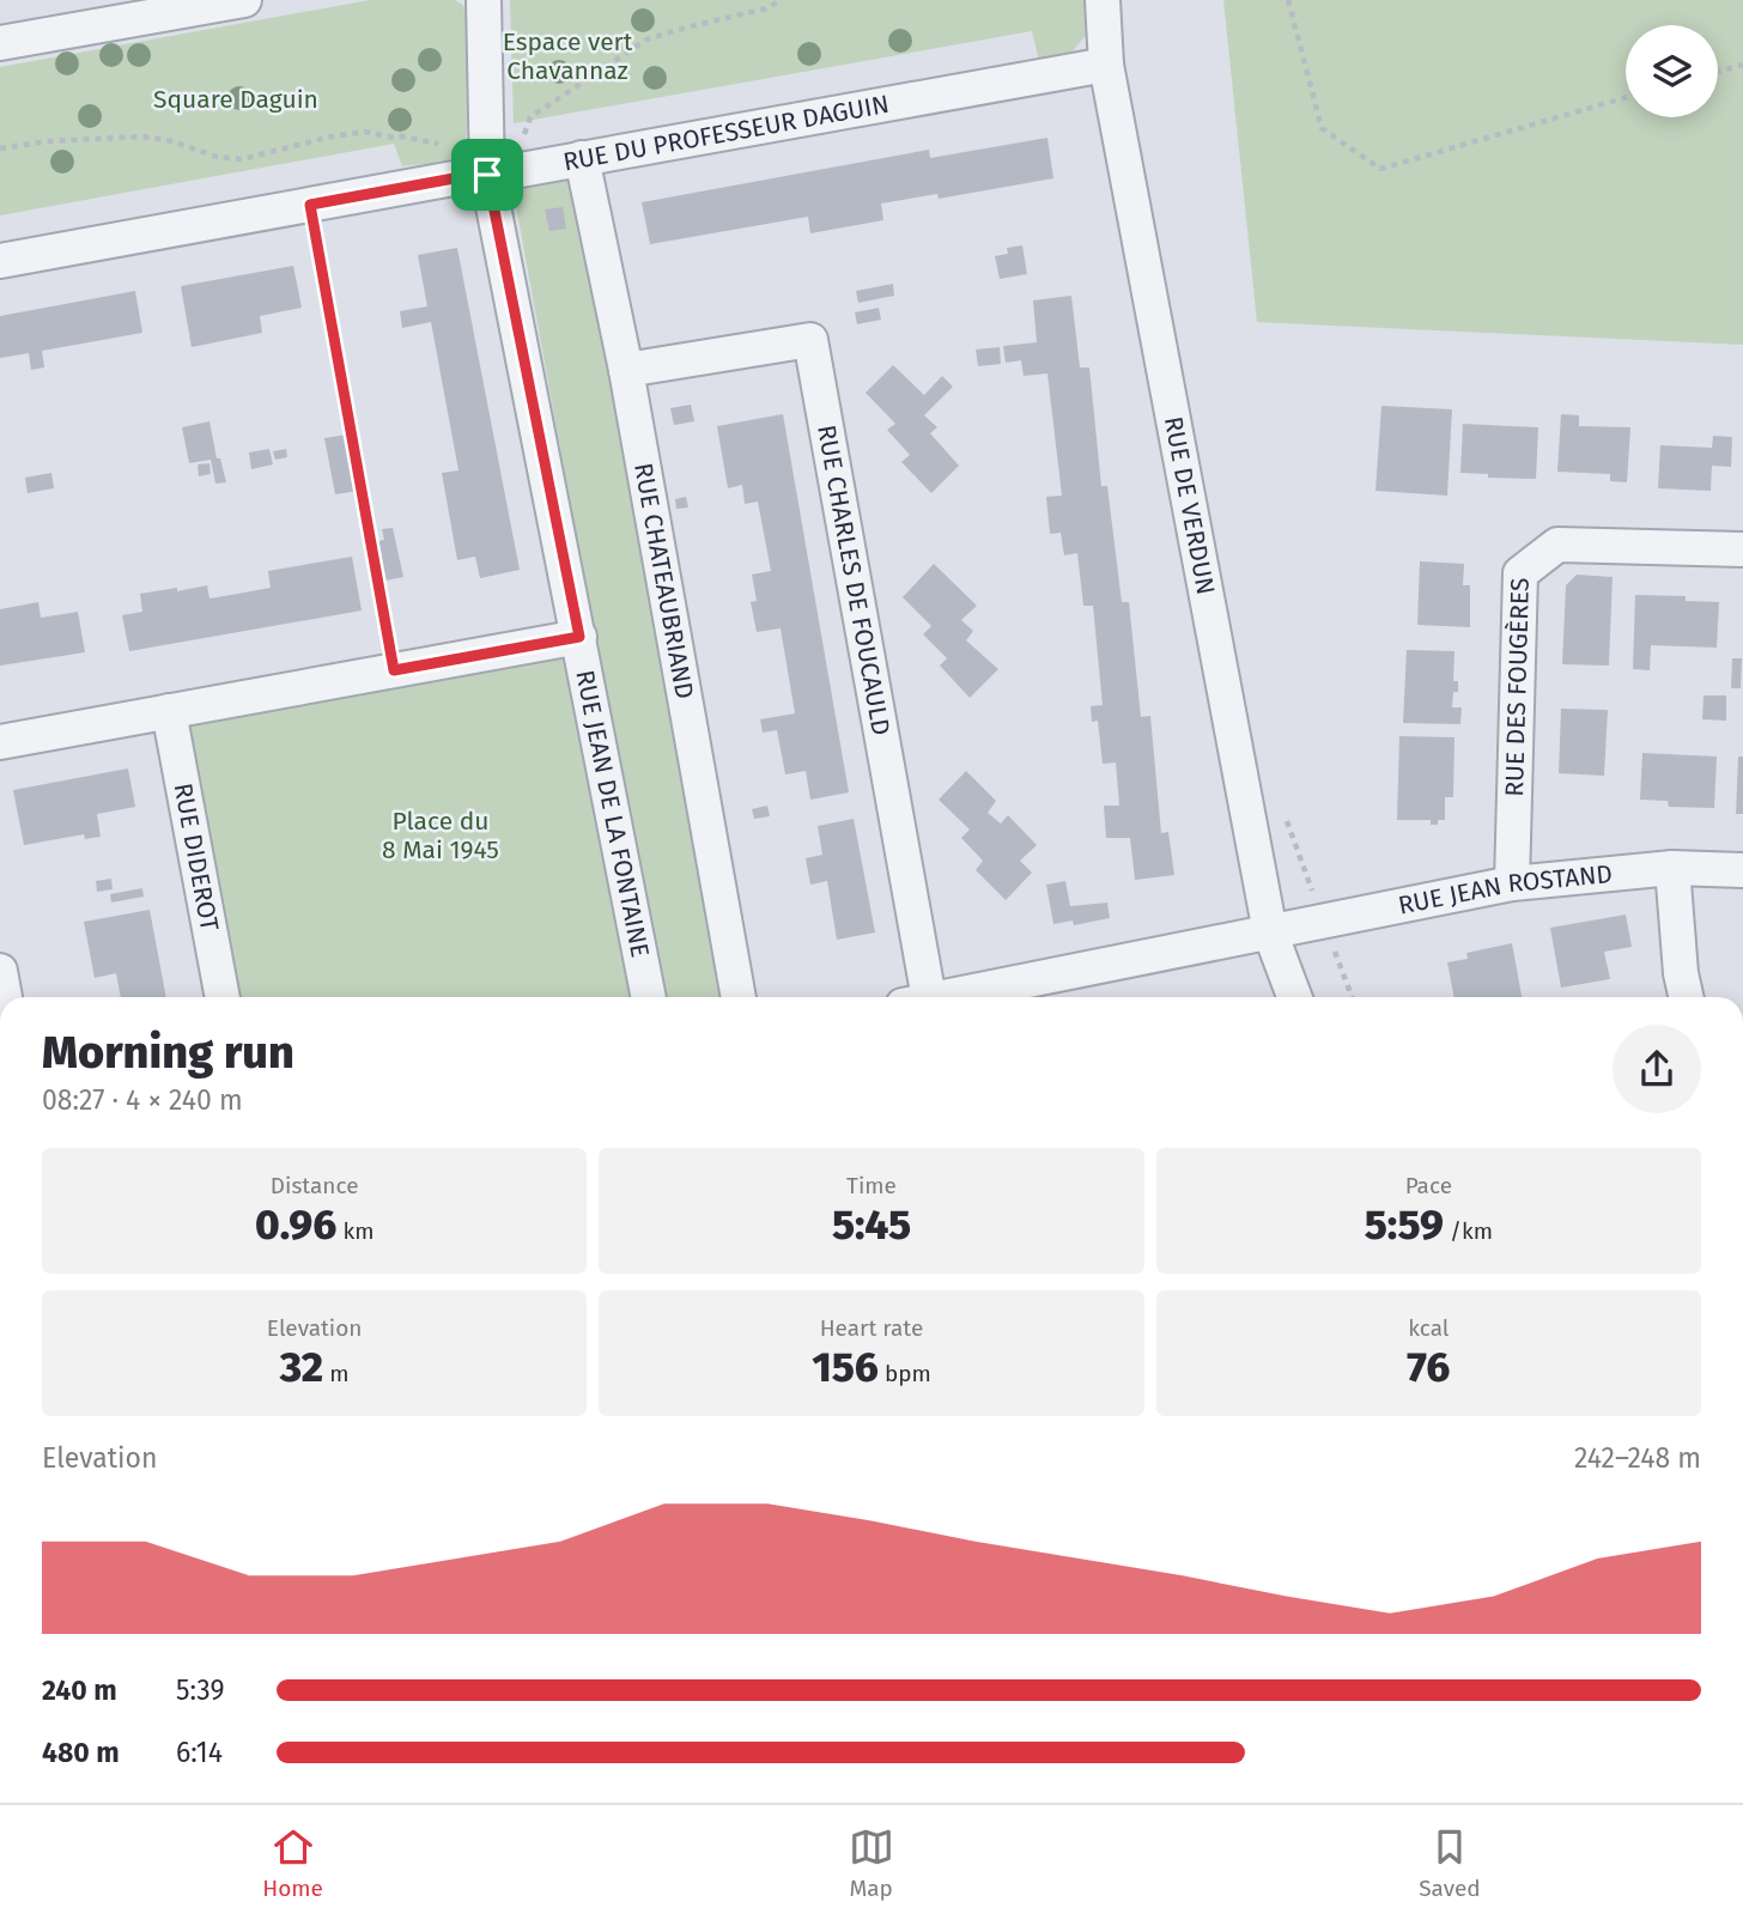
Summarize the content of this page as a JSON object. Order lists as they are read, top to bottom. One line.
{"streets":{"street":["RUE DU PROFESSEUR DAGUIN","RUE DE VERDUN","RUE CHARLES DE FOUCAULD","RUE CHATEAUBRIAND","RUE DES FOUGÈRES","RUE JEAN DE LA FONTAINE","RUE DIDEROT","RUE JEAN ROSTAND"]},"crossings":[["RUE DU PROFESSEUR DAGUIN","RUE DE VERDUN"],["RUE DU PROFESSEUR DAGUIN","RUE CHATEAUBRIAND"],["RUE DU PROFESSEUR DAGUIN","RUE JEAN DE LA FONTAINE"],["RUE DE VERDUN","RUE JEAN ROSTAND"],["RUE CHARLES DE FOUCAULD","RUE CHATEAUBRIAND"],["RUE DES FOUGÈRES","RUE JEAN ROSTAND"]],"parks":["Espace vert Chavannaz","Square Daguin","Place du 8 Mai 1945"],"page":{"heading":["Morning run","08:27 · 4 × 240 m"],"stats":[["Distance","0.96 km"],["Time","5:45"],["Pace","5:59 /km"],["Elevation","32 m"],["Heart rate","156 bpm"],["kcal","76"]],"chart":["Elevation","242–248 m"],"list":[{"name":"240 m","note":"5:39"},{"name":"480 m","note":"6:14"}],"tabs":["Home","Map","Saved"]}}
